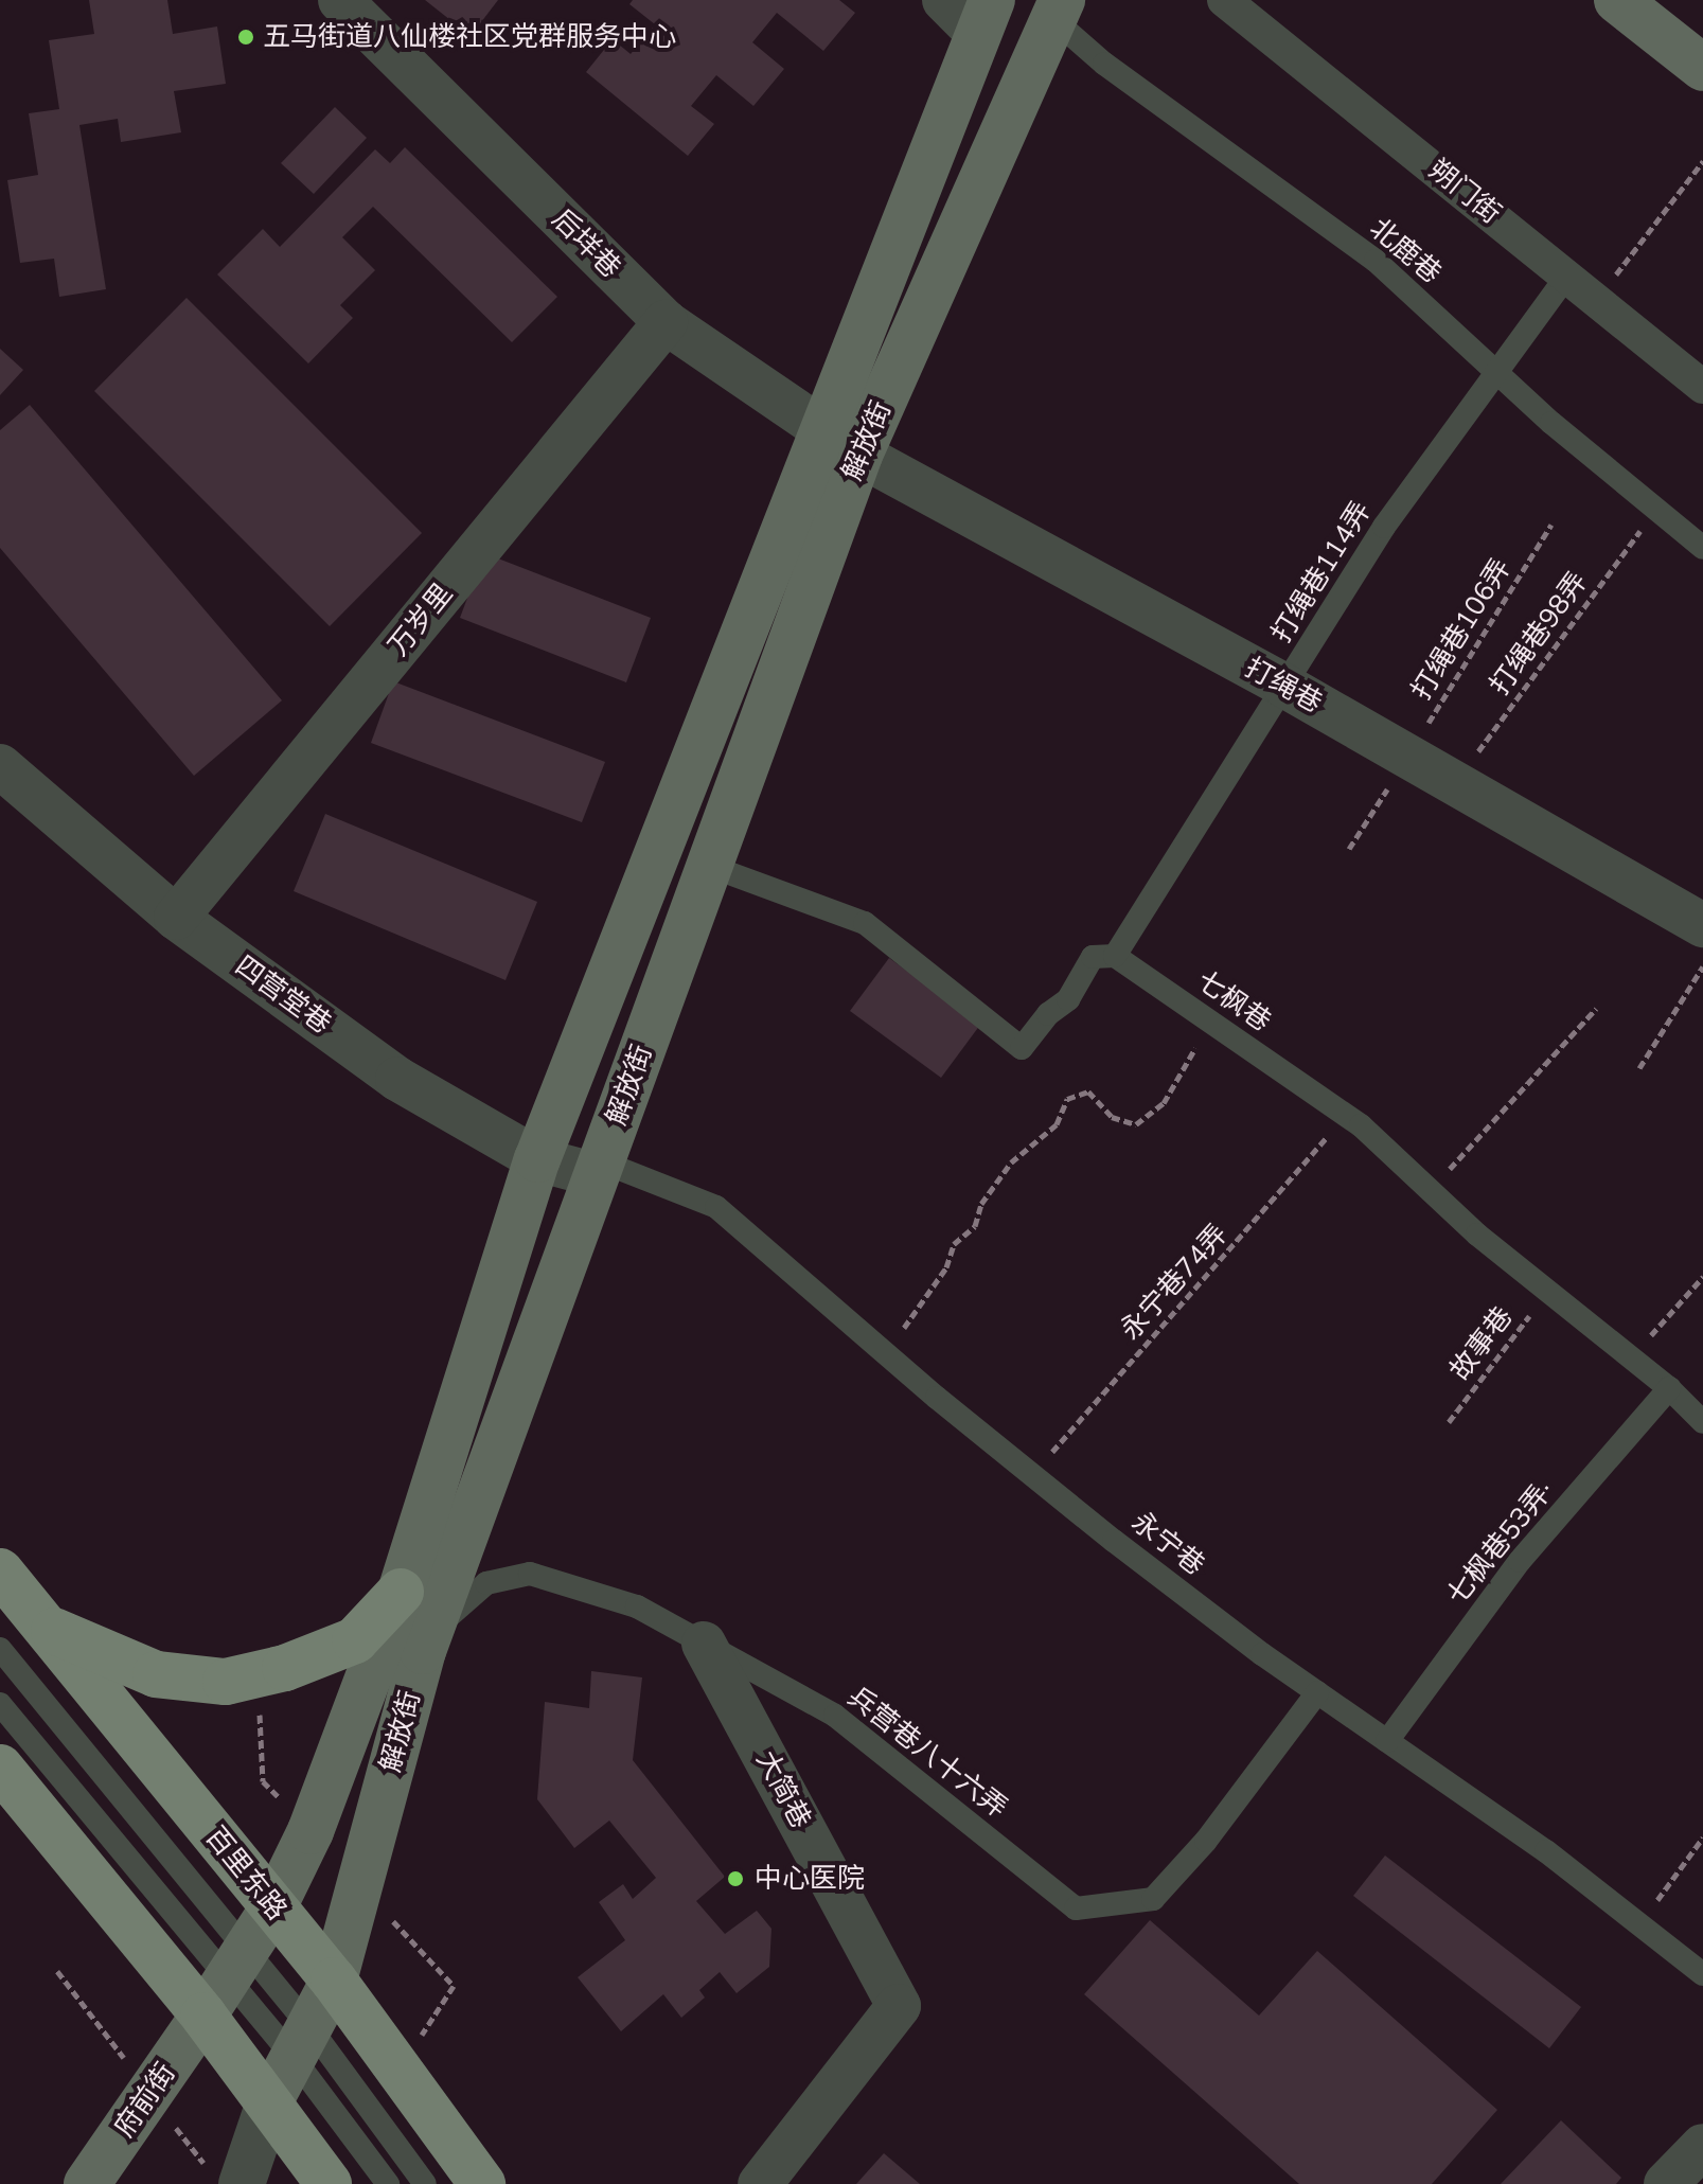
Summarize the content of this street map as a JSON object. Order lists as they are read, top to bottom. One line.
{"streets":{"main road":["解放街","百里东路","府前街"],"street":["朔门街","后垟巷","万岁里","打绳巷","四营堂巷","大简巷"],"lane":["北鹿巷","打绳巷114弄","七枫巷","七枫巷53弄·","永宁巷","兵营巷八十六弄"],"path":["打绳巷106弄","打绳巷98弄","永宁巷74弄","故事巷"]},"crossings":[["朔门街","打绳巷114弄"],["后垟巷","解放街"],["后垟巷","万岁里"],["后垟巷","打绳巷"],["北鹿巷","解放街"],["北鹿巷","打绳巷114弄"],["北鹿巷","打绳巷98弄"],["解放街","打绳巷"],["解放街","四营堂巷"],["解放街","永宁巷"],["解放街","兵营巷八十六弄"],["解放街","百里东路"],["解放街","府前街"],["打绳巷114弄","打绳巷"],["打绳巷114弄","七枫巷"],["万岁里","四营堂巷"],["打绳巷106弄","打绳巷"],["打绳巷98弄","打绳巷"],["四营堂巷","永宁巷"],["七枫巷","永宁巷74弄"],["七枫巷","故事巷"],["七枫巷","七枫巷53弄·"],["永宁巷74弄","永宁巷"],["七枫巷53弄·","永宁巷"],["永宁巷","兵营巷八十六弄"],["兵营巷八十六弄","大简巷"]],"places":["五马街道八仙楼社区党群服务中心","中心医院"]}
